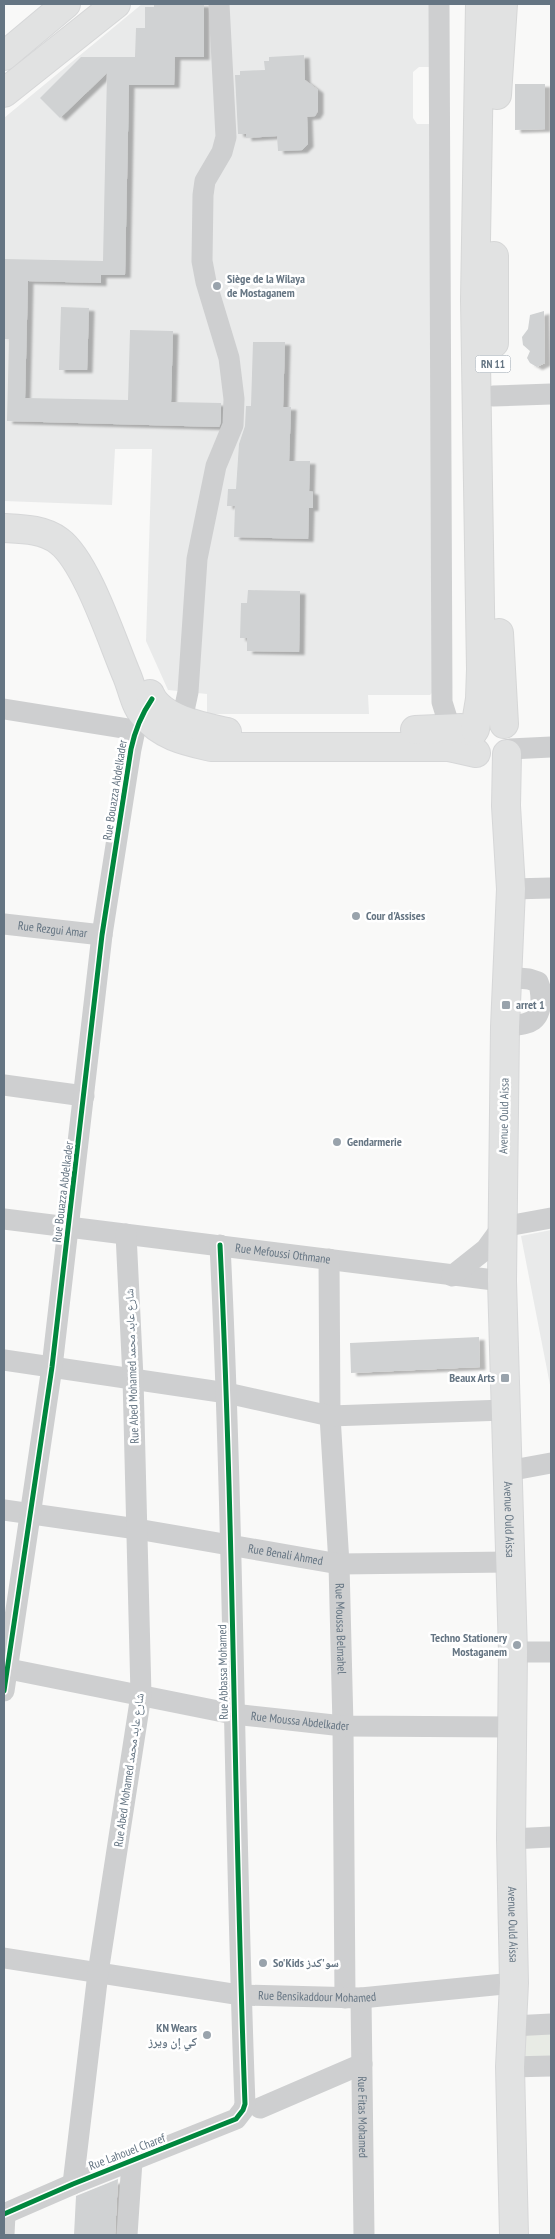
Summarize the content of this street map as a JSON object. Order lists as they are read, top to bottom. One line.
{"streets":{"main road":["RN 11","Avenue Ould Aissa"],"street":["Rue Bouazza Abdelkader","Rue Rezgui Amar","Rue Mefoussi Othmane","Rue Abed Mohamed شارع عابد محمد","Rue Benali Ahmed","Rue Moussa Belmahel","Rue Abbassa Mohamed","Rue Moussa Abdelkader","Rue Bensikaddour Mohamed","Rue Fitas Mohamed","Rue Lahouel Charef"]},"crossings":[["RN 11","Avenue Ould Aissa"],["Rue Bouazza Abdelkader","Rue Rezgui Amar"],["Rue Bouazza Abdelkader","Rue Mefoussi Othmane"],["Rue Bouazza Abdelkader","Rue Benali Ahmed"],["Rue Bouazza Abdelkader","Rue Moussa Abdelkader"],["Avenue Ould Aissa","Rue Mefoussi Othmane"],["Avenue Ould Aissa","Rue Benali Ahmed"],["Avenue Ould Aissa","Rue Moussa Abdelkader"],["Avenue Ould Aissa","Rue Bensikaddour Mohamed"],["Rue Mefoussi Othmane","Rue Abed Mohamed شارع عابد محمد"],["Rue Mefoussi Othmane","Rue Moussa Belmahel"],["Rue Mefoussi Othmane","Rue Abbassa Mohamed"],["Rue Abed Mohamed شارع عابد محمد","Rue Benali Ahmed"],["Rue Abed Mohamed شارع عابد محمد","Rue Moussa Abdelkader"],["Rue Abed Mohamed شارع عابد محمد","Rue Bensikaddour Mohamed"],["Rue Abed Mohamed شارع عابد محمد","Rue Lahouel Charef"],["Rue Benali Ahmed","Rue Moussa Belmahel"],["Rue Benali Ahmed","Rue Abbassa Mohamed"],["Rue Moussa Belmahel","Rue Moussa Abdelkader"],["Rue Moussa Belmahel","Rue Bensikaddour Mohamed"],["Rue Moussa Belmahel","Rue Fitas Mohamed"],["Rue Abbassa Mohamed","Rue Moussa Abdelkader"],["Rue Abbassa Mohamed","Rue Bensikaddour Mohamed"],["Rue Abbassa Mohamed","Rue Lahouel Charef"],["Rue Bensikaddour Mohamed","Rue Fitas Mohamed"]],"places":{"other":["Siège de la Wilaya de Mostaganem","Cour d'Assises","Gendarmerie","Techno Stationery Mostaganem","So'Kids سو'كدز","KN Wears كي إن ويرز"],"transit":["arret 1","Beaux Arts"]}}
